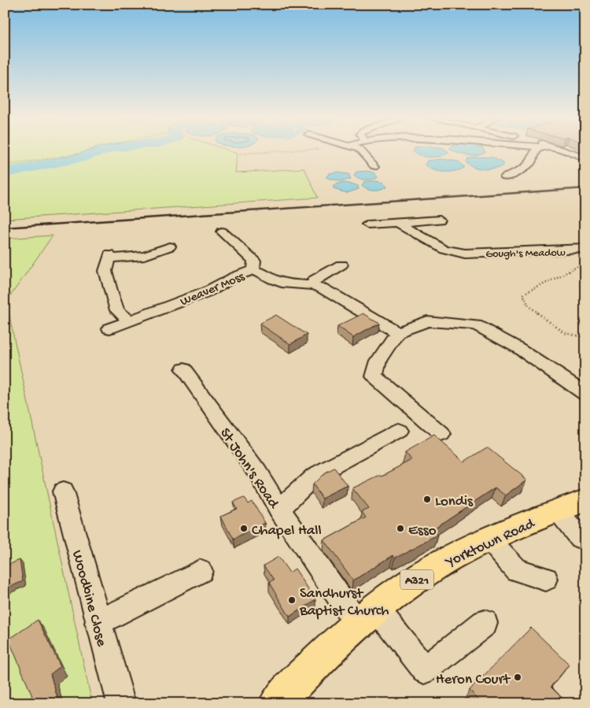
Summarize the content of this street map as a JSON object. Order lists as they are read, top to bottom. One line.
{"streets":{"main road":["Yorktown Road","A321"],"street":["Gough's Meadow","Weaver Moss","St John's Road","Woodbine Close"]},"crossings":[["St John's Road","Yorktown Road"]],"places":["Londis","Chapel Hall","Esso","Sandhurst Baptist Church","Heron Court"]}
